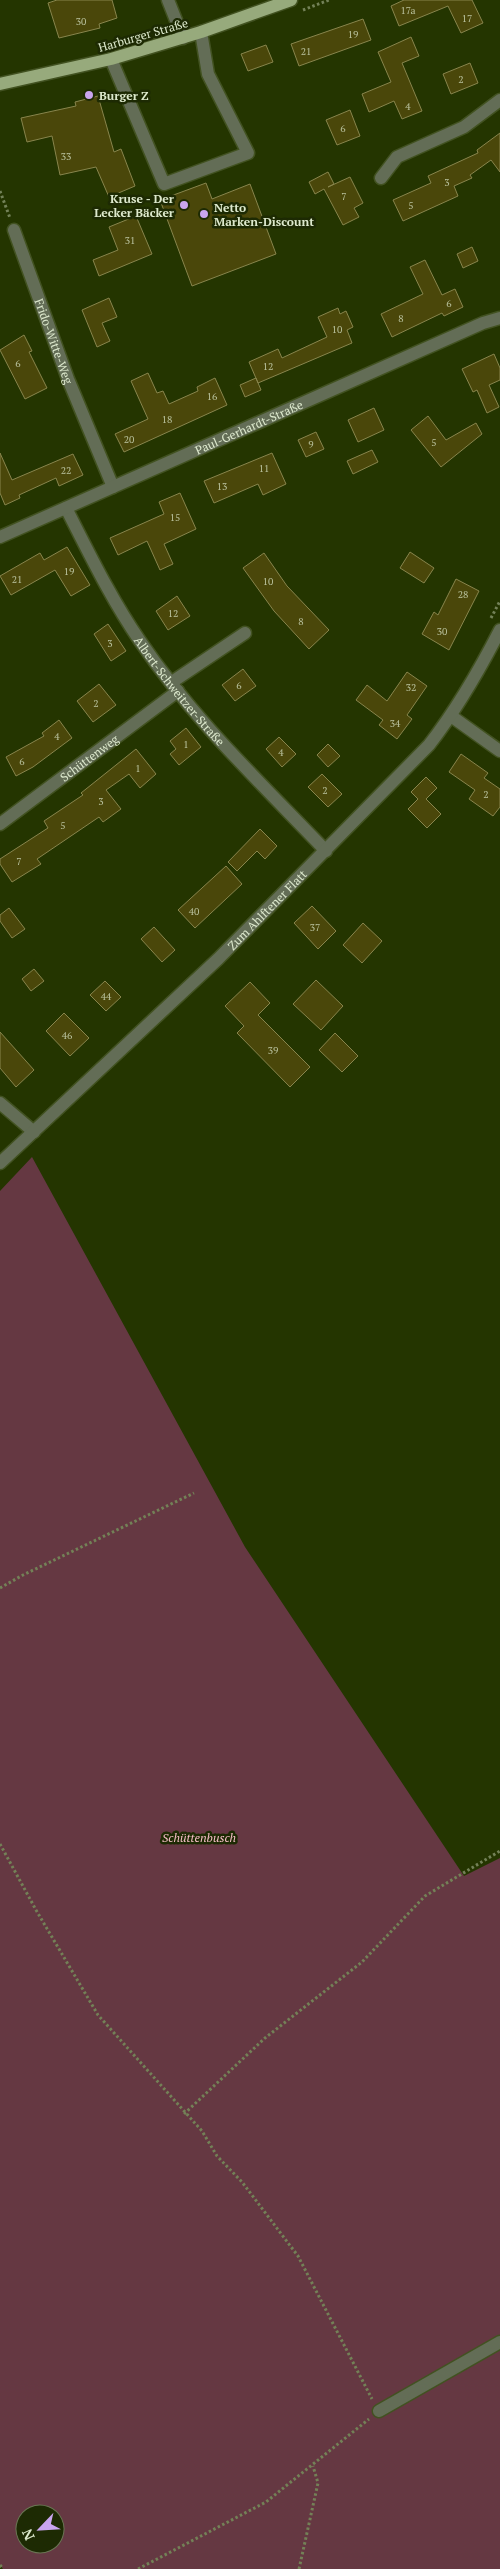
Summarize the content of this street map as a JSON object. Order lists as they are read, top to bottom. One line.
{"streets":{"main road":["Harburger Straße"],"street":["Frido-Witte-Weg","Paul-Gerhardt-Straße","Albert-Schweitzer-Straße","Schüttenweg","Zum Ahlftener Flatt"]},"crossings":[["Frido-Witte-Weg","Paul-Gerhardt-Straße"],["Paul-Gerhardt-Straße","Albert-Schweitzer-Straße"],["Albert-Schweitzer-Straße","Schüttenweg"],["Albert-Schweitzer-Straße","Zum Ahlftener Flatt"]],"parks":["Schüttenbusch"],"places":["Burger Z","Kruse - Der Lecker Bäcker","Netto Marken-Discount"],"house_numbers":["17a","17","30","19","21","2","4","6","33","3","7","5","31","6","8","10","6","12","16","18","20","5","9","11","22","13","15","19","21","10","28","12","8","30","3","6","32","2","34","4","1","4","6","1","2","2","3","5","7","40","37","44","46","39"],"north":"bottom left"}
